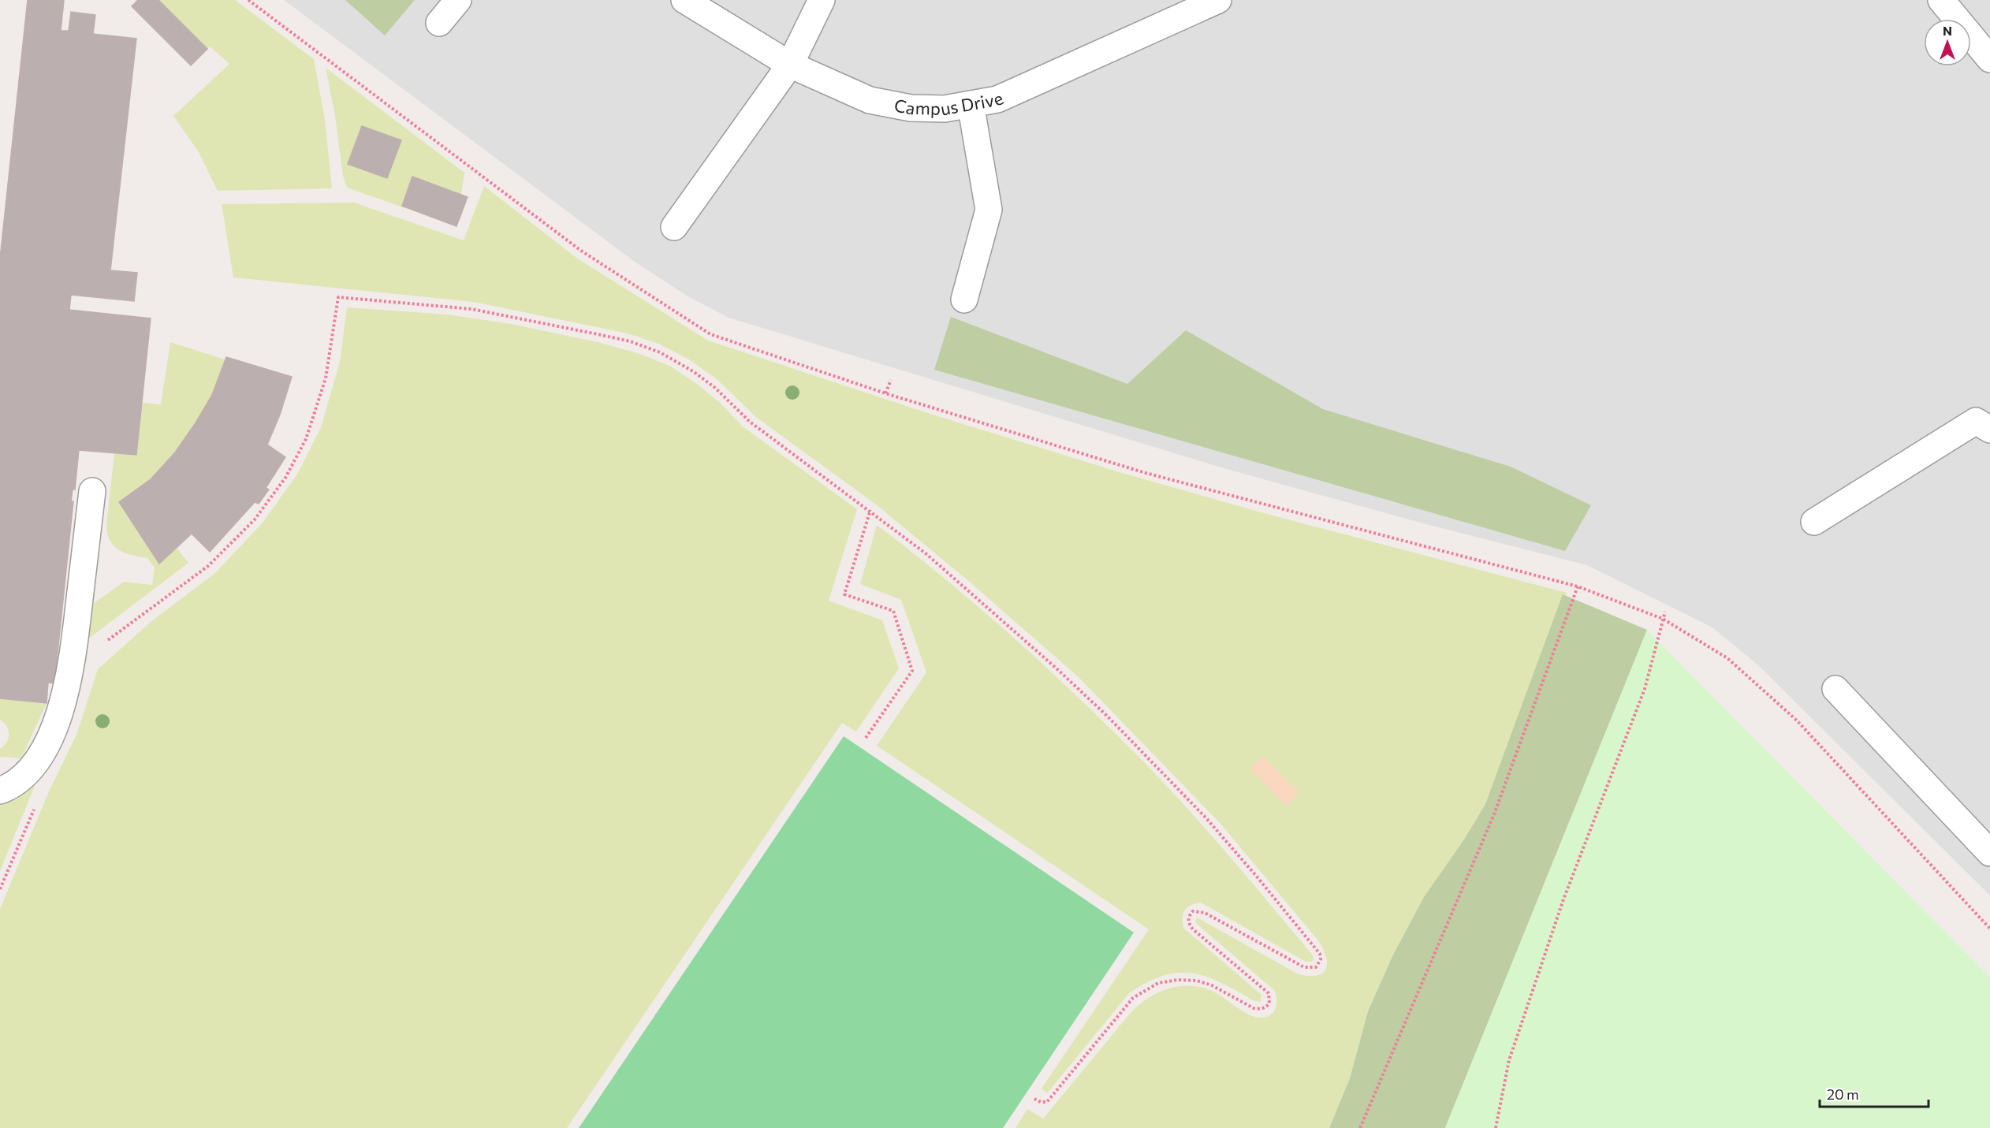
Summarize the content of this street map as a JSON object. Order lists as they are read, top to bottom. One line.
{"streets":{"street":["Campus Drive"]},"scale_bar":"20 m","north":"top"}
